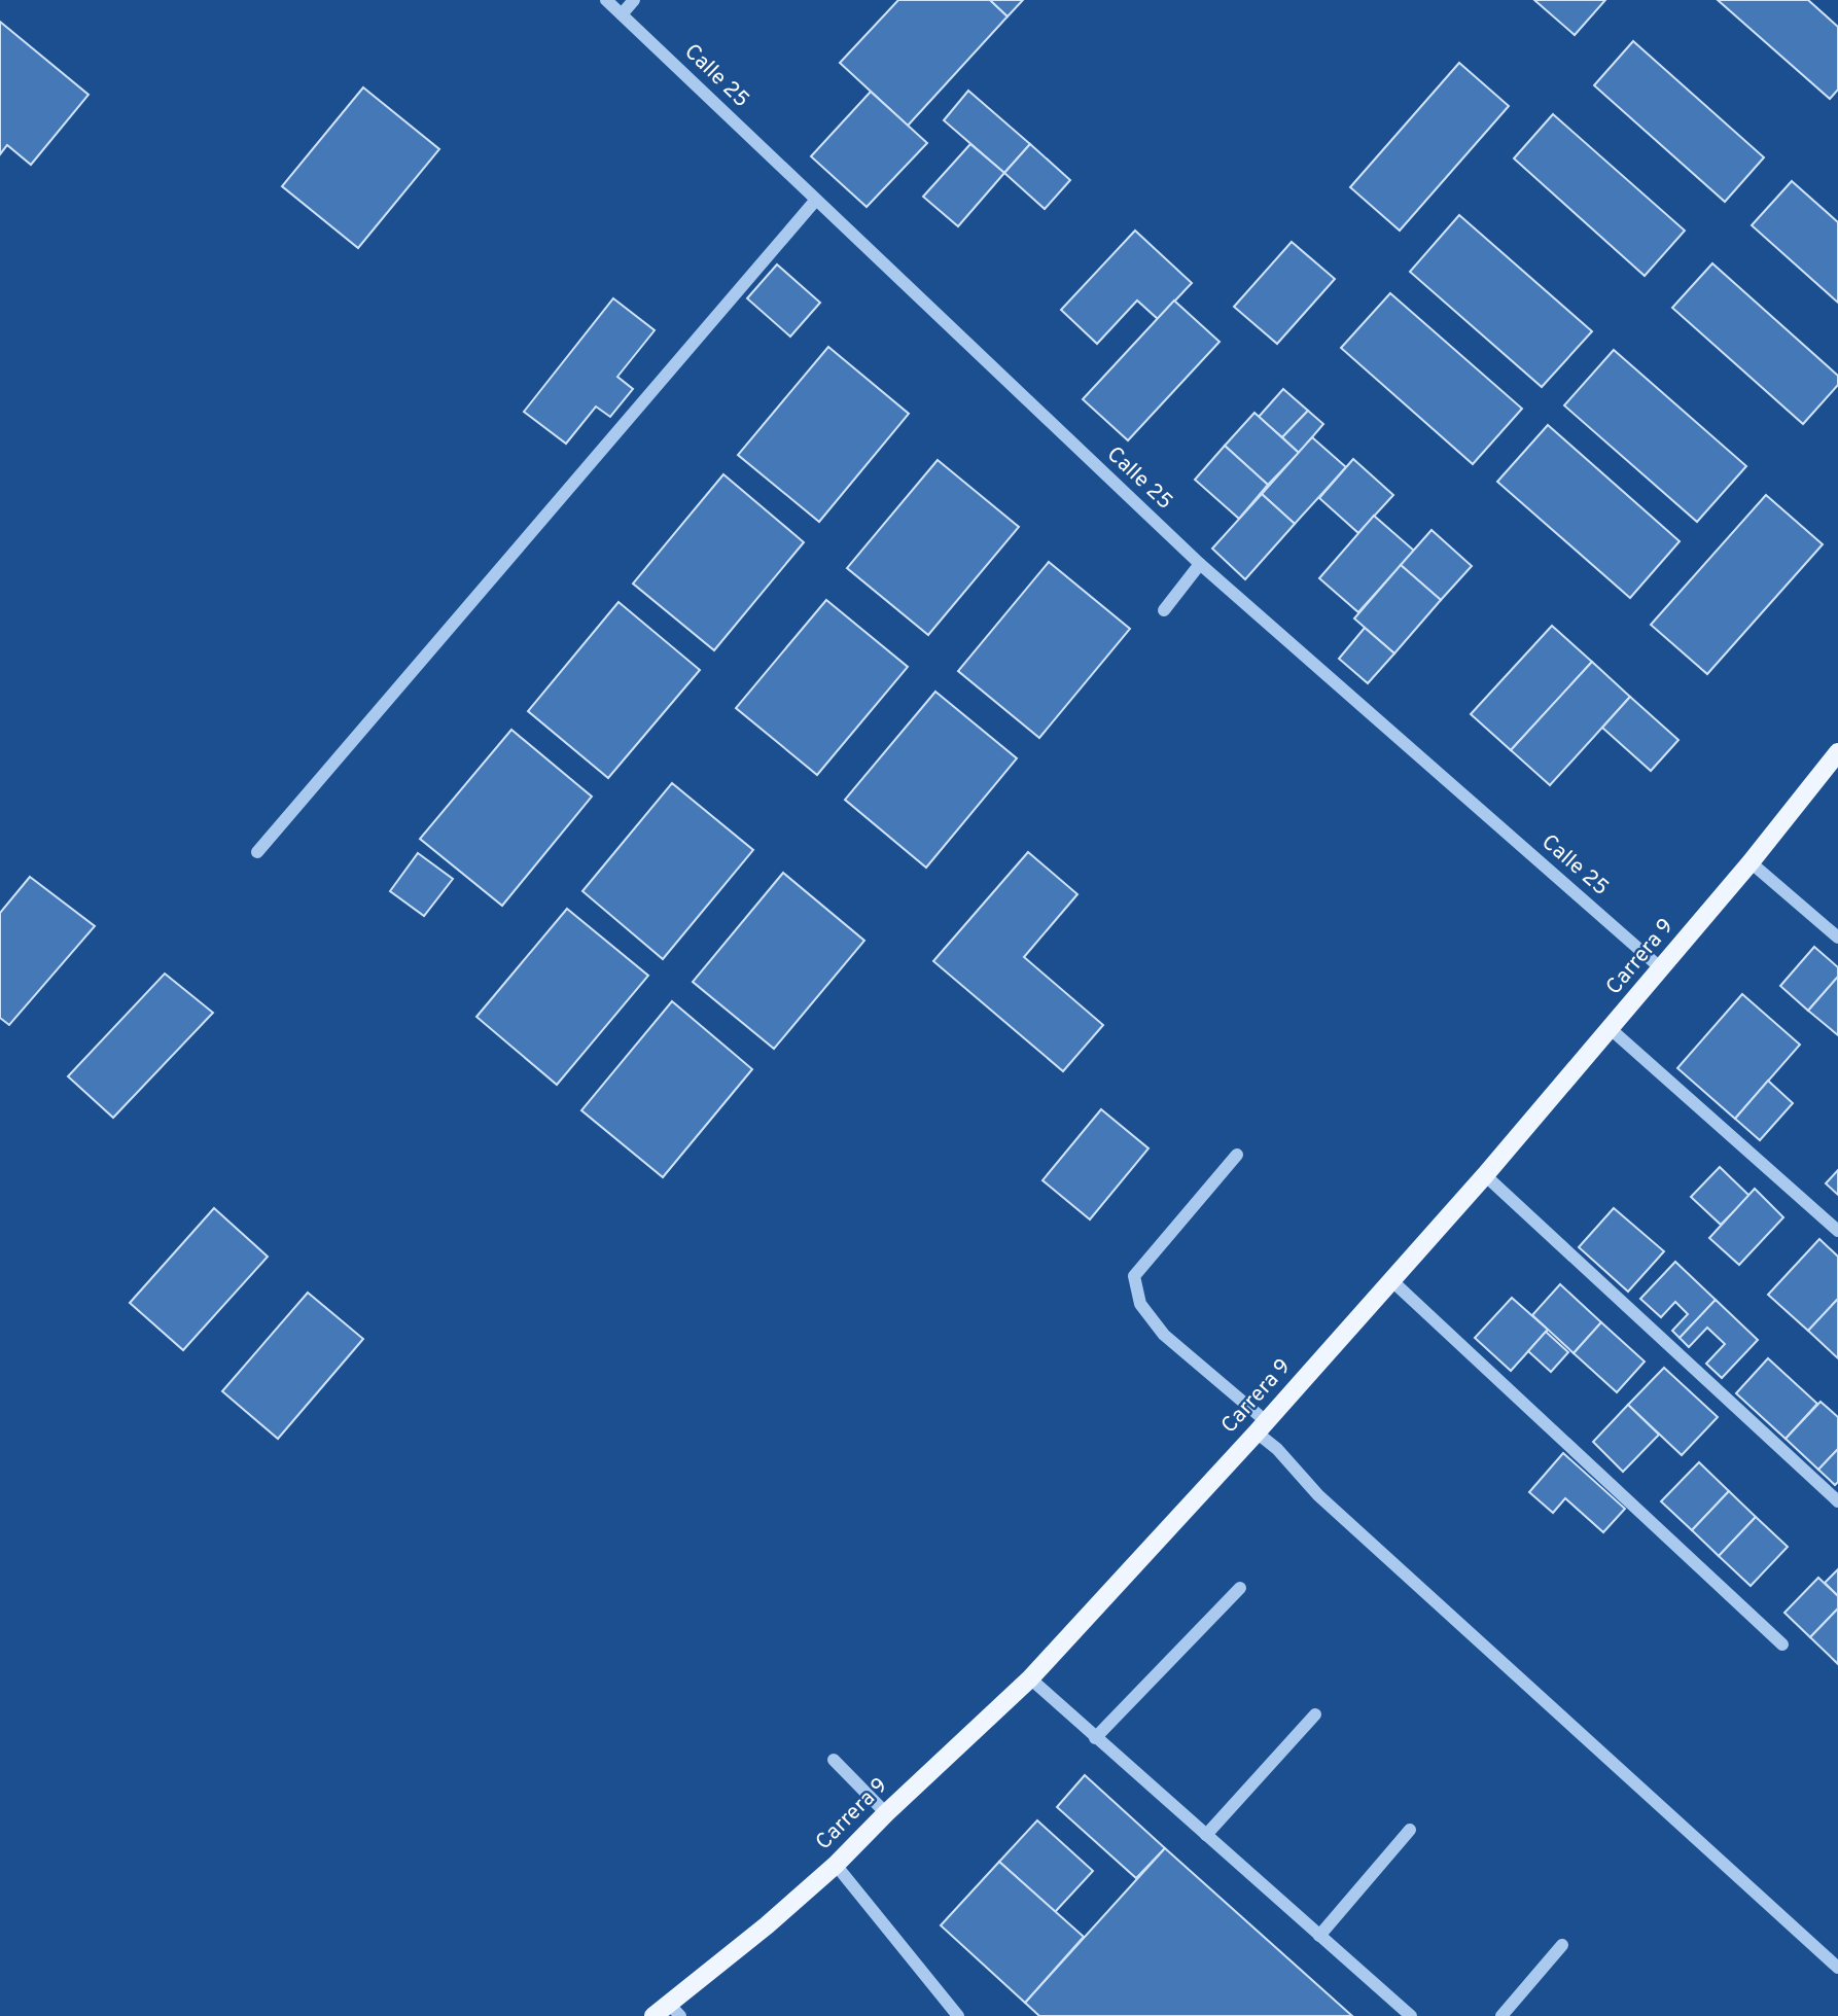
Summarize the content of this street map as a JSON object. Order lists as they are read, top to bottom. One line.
{"streets":{"main road":["Carrera 9"],"street":["Calle 25"]},"crossings":[["Calle 25","Carrera 9"]]}
